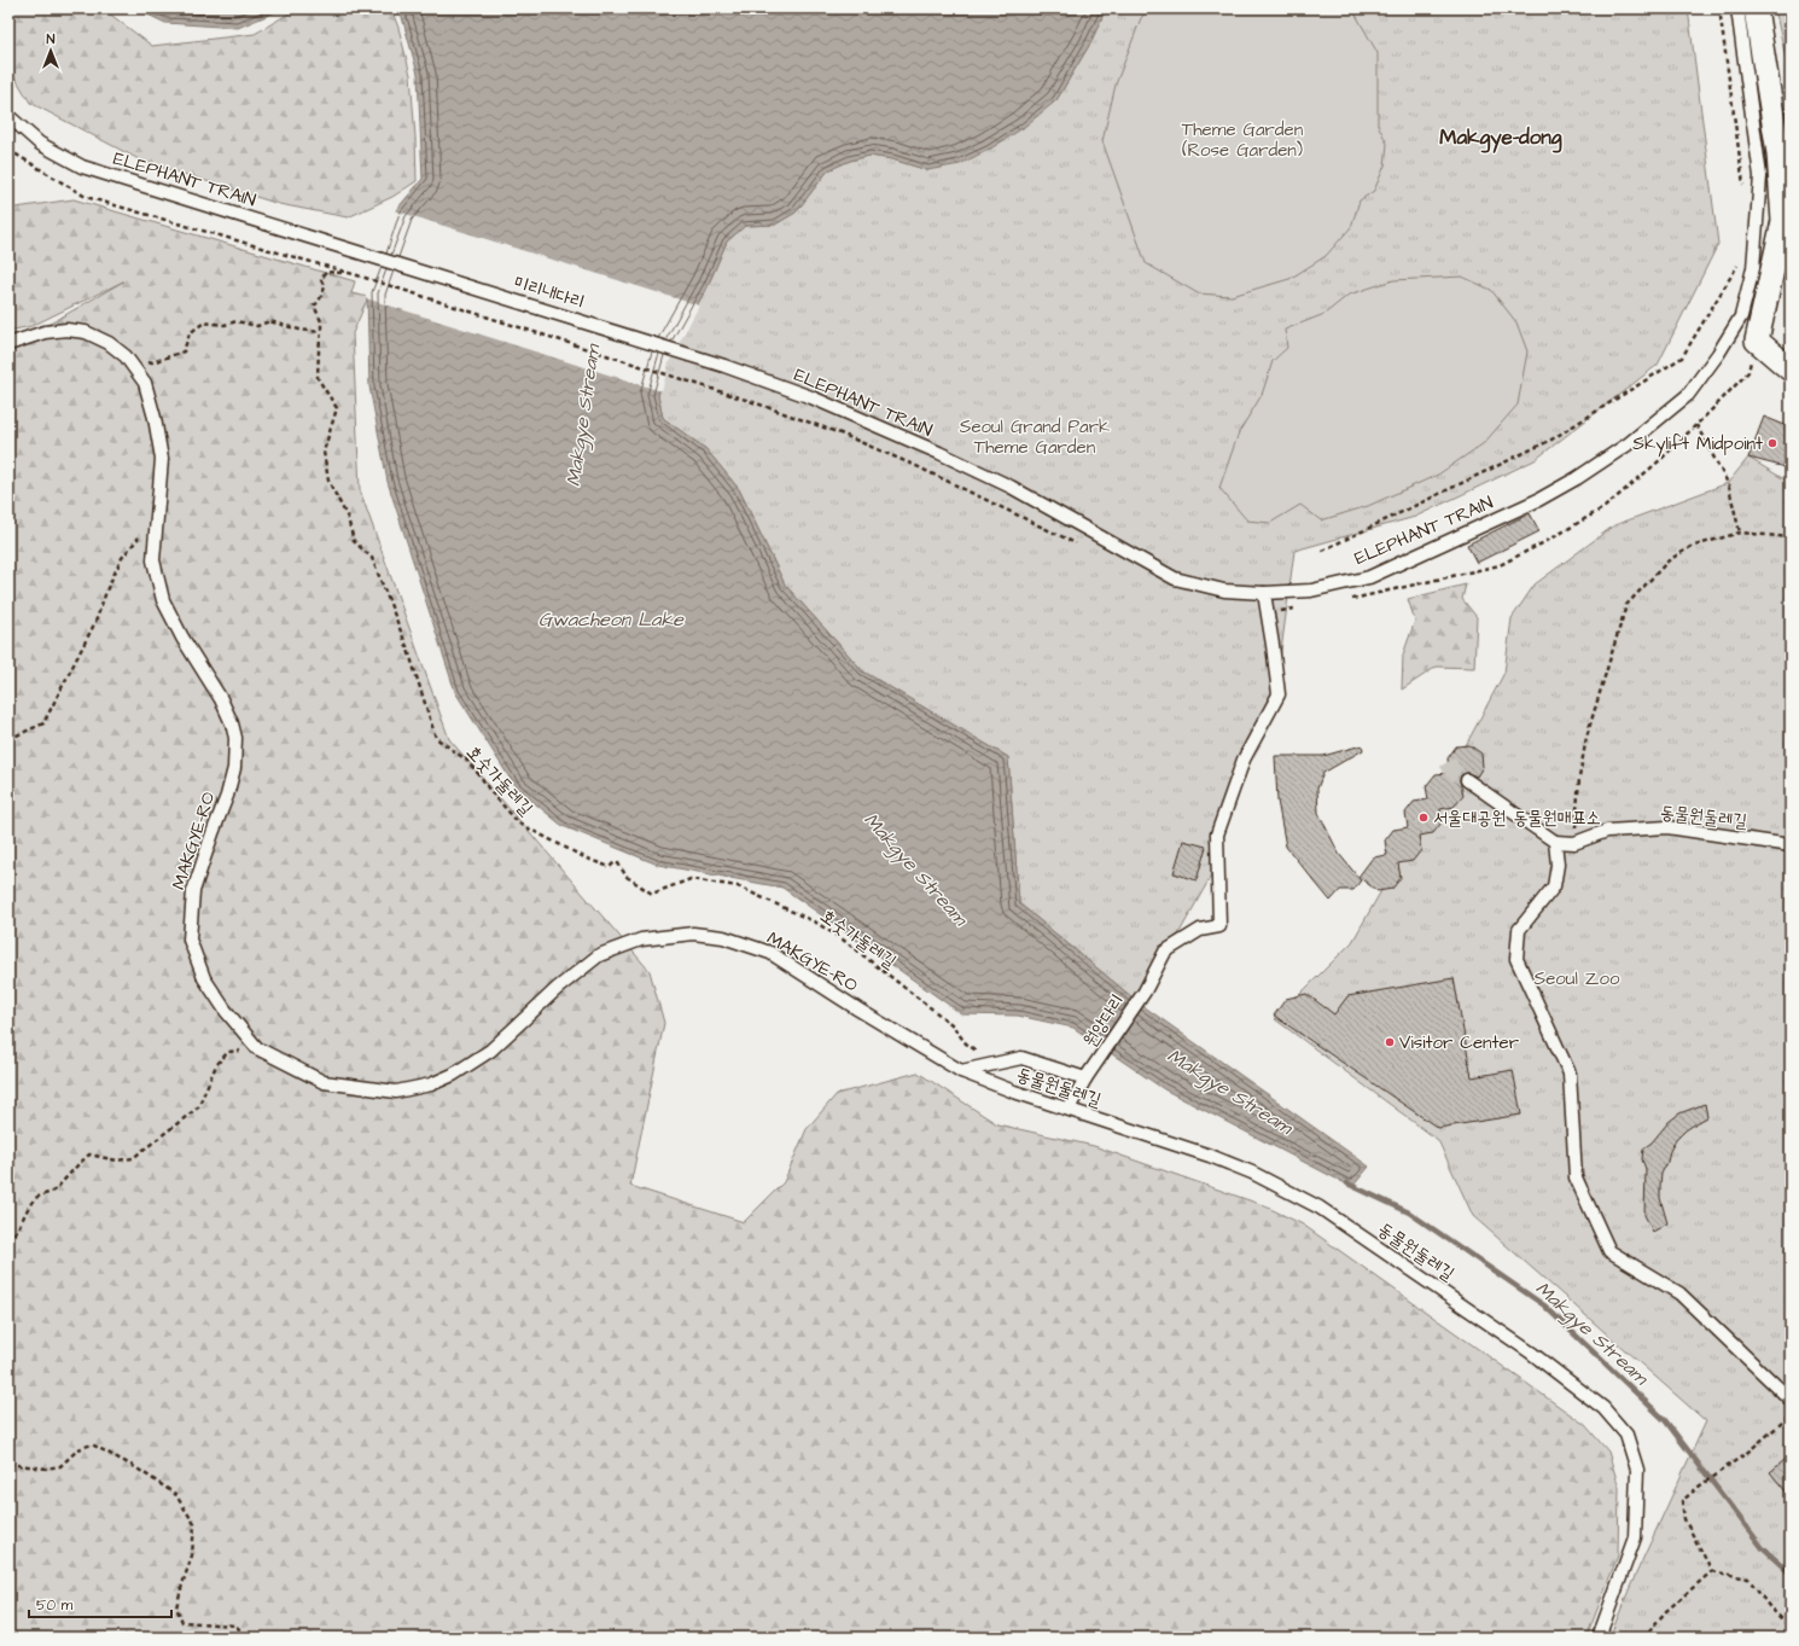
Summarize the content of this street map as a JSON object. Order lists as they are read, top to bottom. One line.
{"streets":{"lane":["ELEPHANT TRAIN","미리내다리","동물원둘레길","MAKGYE-RO","원앙다리"],"path":["호숫가둘레길"]},"crossings":[["ELEPHANT TRAIN","미리내다리"],["동물원둘레길","MAKGYE-RO"],["동물원둘레길","원앙다리"]],"districts":["Makgye-dong"],"water":["Makgye Stream","Gwacheon Lake"],"parks":["Theme Garden (Rose Garden)","Seoul Grand Park Theme Garden","Seoul Zoo"],"places":["Skylift Midpoint","서울대공원 동물원매표소","Visitor Center"],"scale_bar":"50 m","north":"top"}
